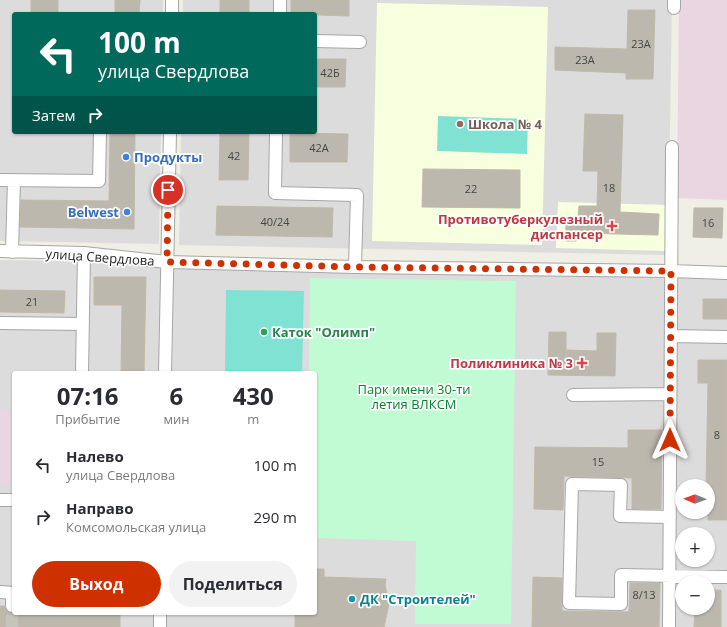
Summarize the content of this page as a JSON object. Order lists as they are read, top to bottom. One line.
{"streets":{"street":["улица Свердлова"]},"parks":["Парк имени 30-ти летия ВЛКСМ"],"places":{"other":["Школа № 4","Продукты","Belwest","Каток \"Олимп\"","ДК \"Строителей\""],"health":["Противотуберкулезный диспансер","Поликлиника № 3"]},"house_numbers":["23А","23А","42Б","42А","42","18","22","40/24","16","21","8","15","8/13"],"north":"left","page":{"turn":["100 m","улица Свердлова"],"then":"Затем","eta":["07:16","Прибытие","6","мин","430","m"],"list":[{"name":"Налево","note":"улица Свердлова","value":"100 m"},{"name":"Направо","note":"Комсомольская улица","value":"290 m"}],"map_buttons":["+","−"],"buttons":["Выход","Поделиться"]}}
